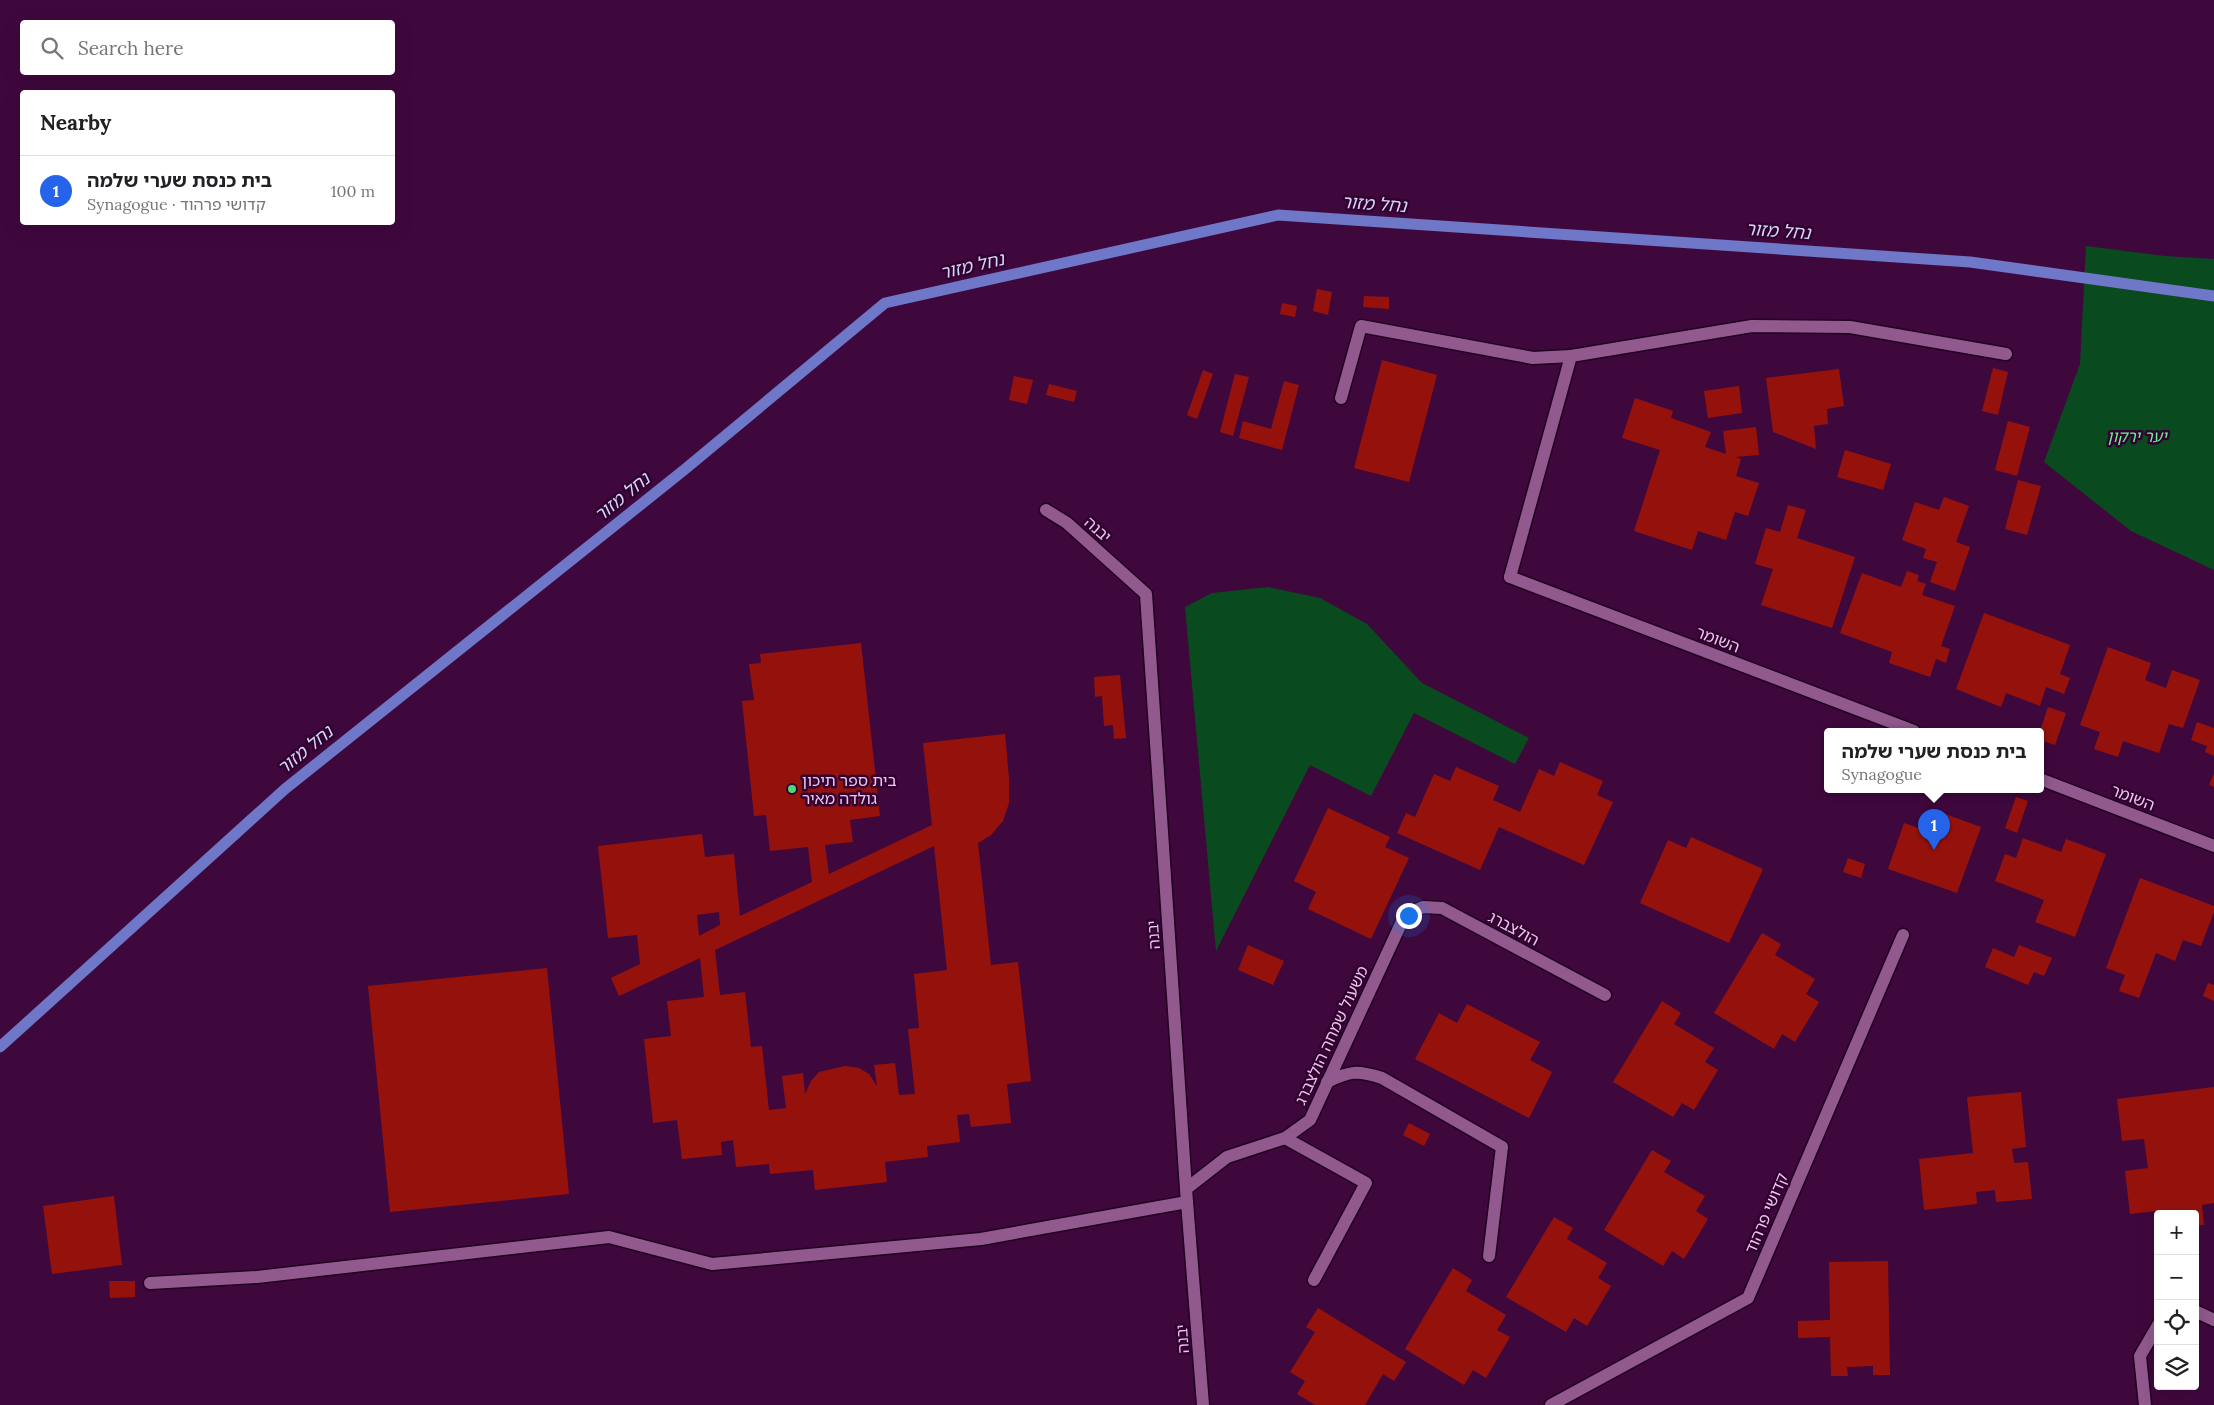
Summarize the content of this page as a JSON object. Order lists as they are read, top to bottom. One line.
{"streets":{"street":["יבנה","השומר","הולצברג","משעול שמחה הולצברג","קדושי פרהוד"]},"crossings":[["יבנה","משעול שמחה הולצברג"],["הולצברג","משעול שמחה הולצברג"]],"water":["נחל מזור"],"parks":["יער ירקון"],"places":["בית ספר תיכון גולדה מאיר"],"page":{"search":"Search here","heading":"Nearby","list":[{"mark":"1","name":"בית כנסת שערי שלמה","note":"Synagogue · קדושי פרהוד","value":"100 m"}],"popup":["בית כנסת שערי שלמה","Synagogue"],"pins":"1","map_buttons":["+","−"]}}
